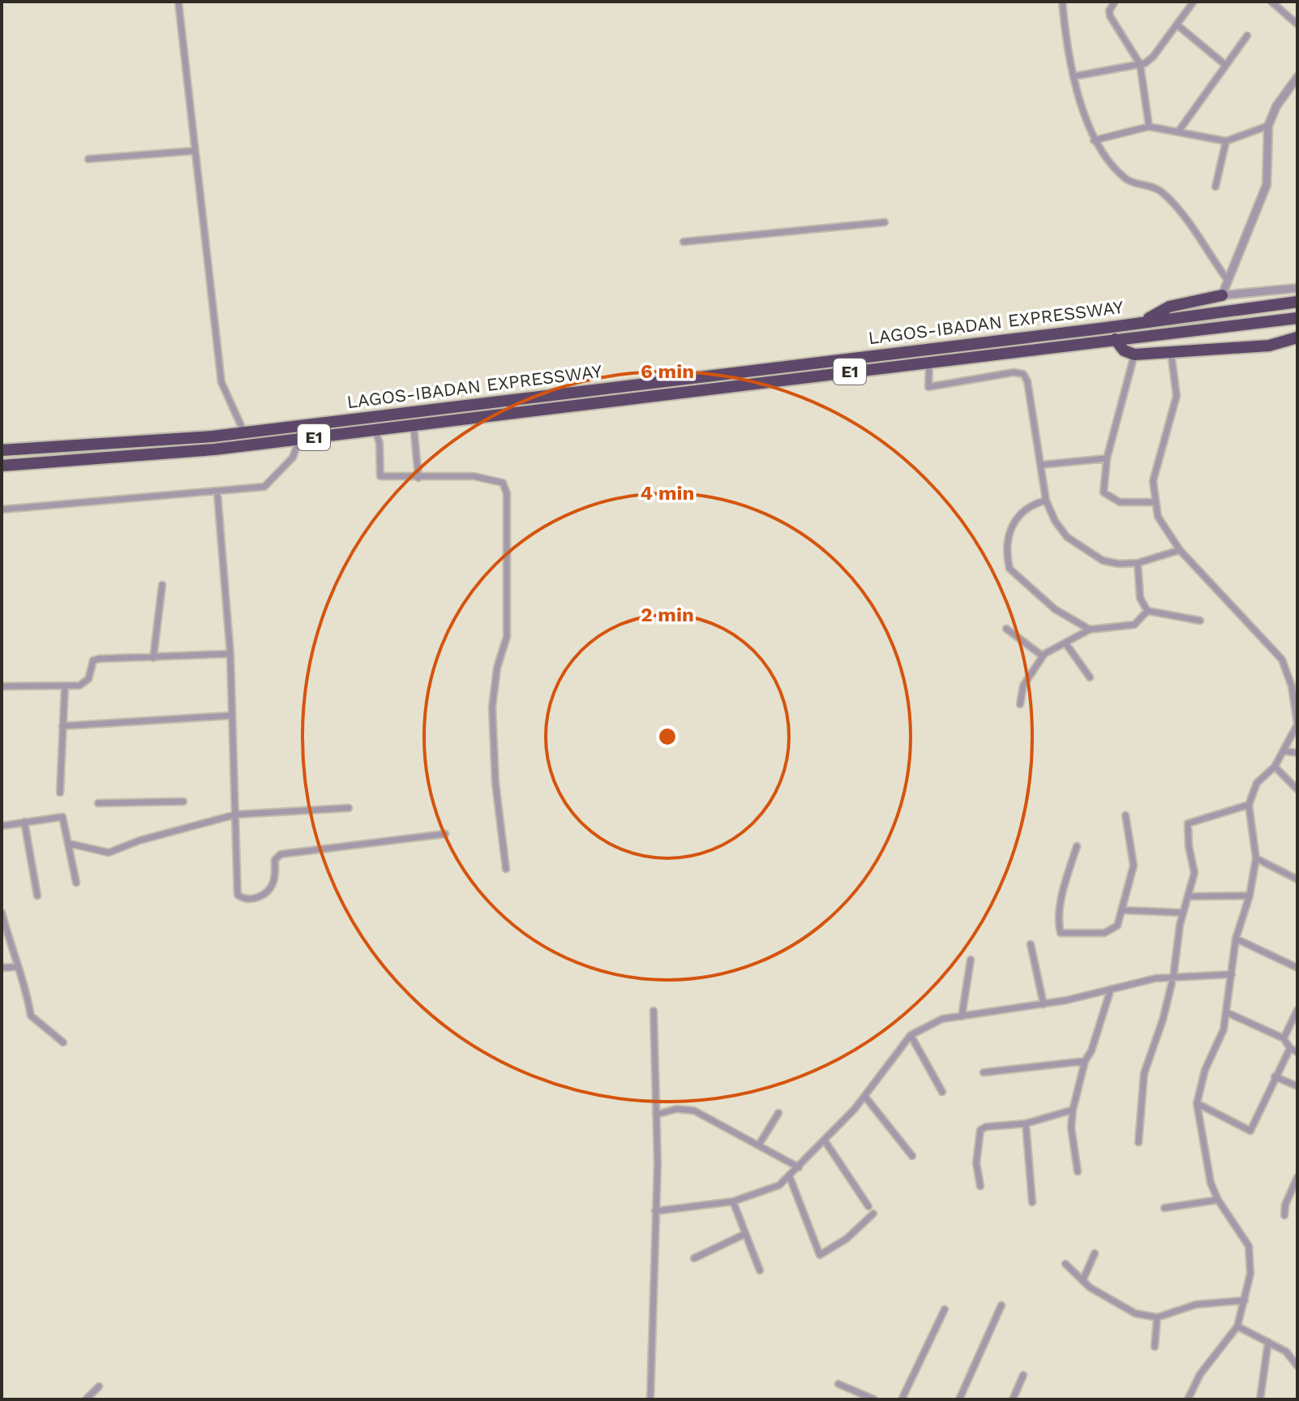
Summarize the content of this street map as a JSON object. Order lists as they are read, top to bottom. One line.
{"streets":{"highway":["LAGOS-IBADAN EXPRESSWAY","E1"]},"rings":["6 min","4 min","2 min"]}
